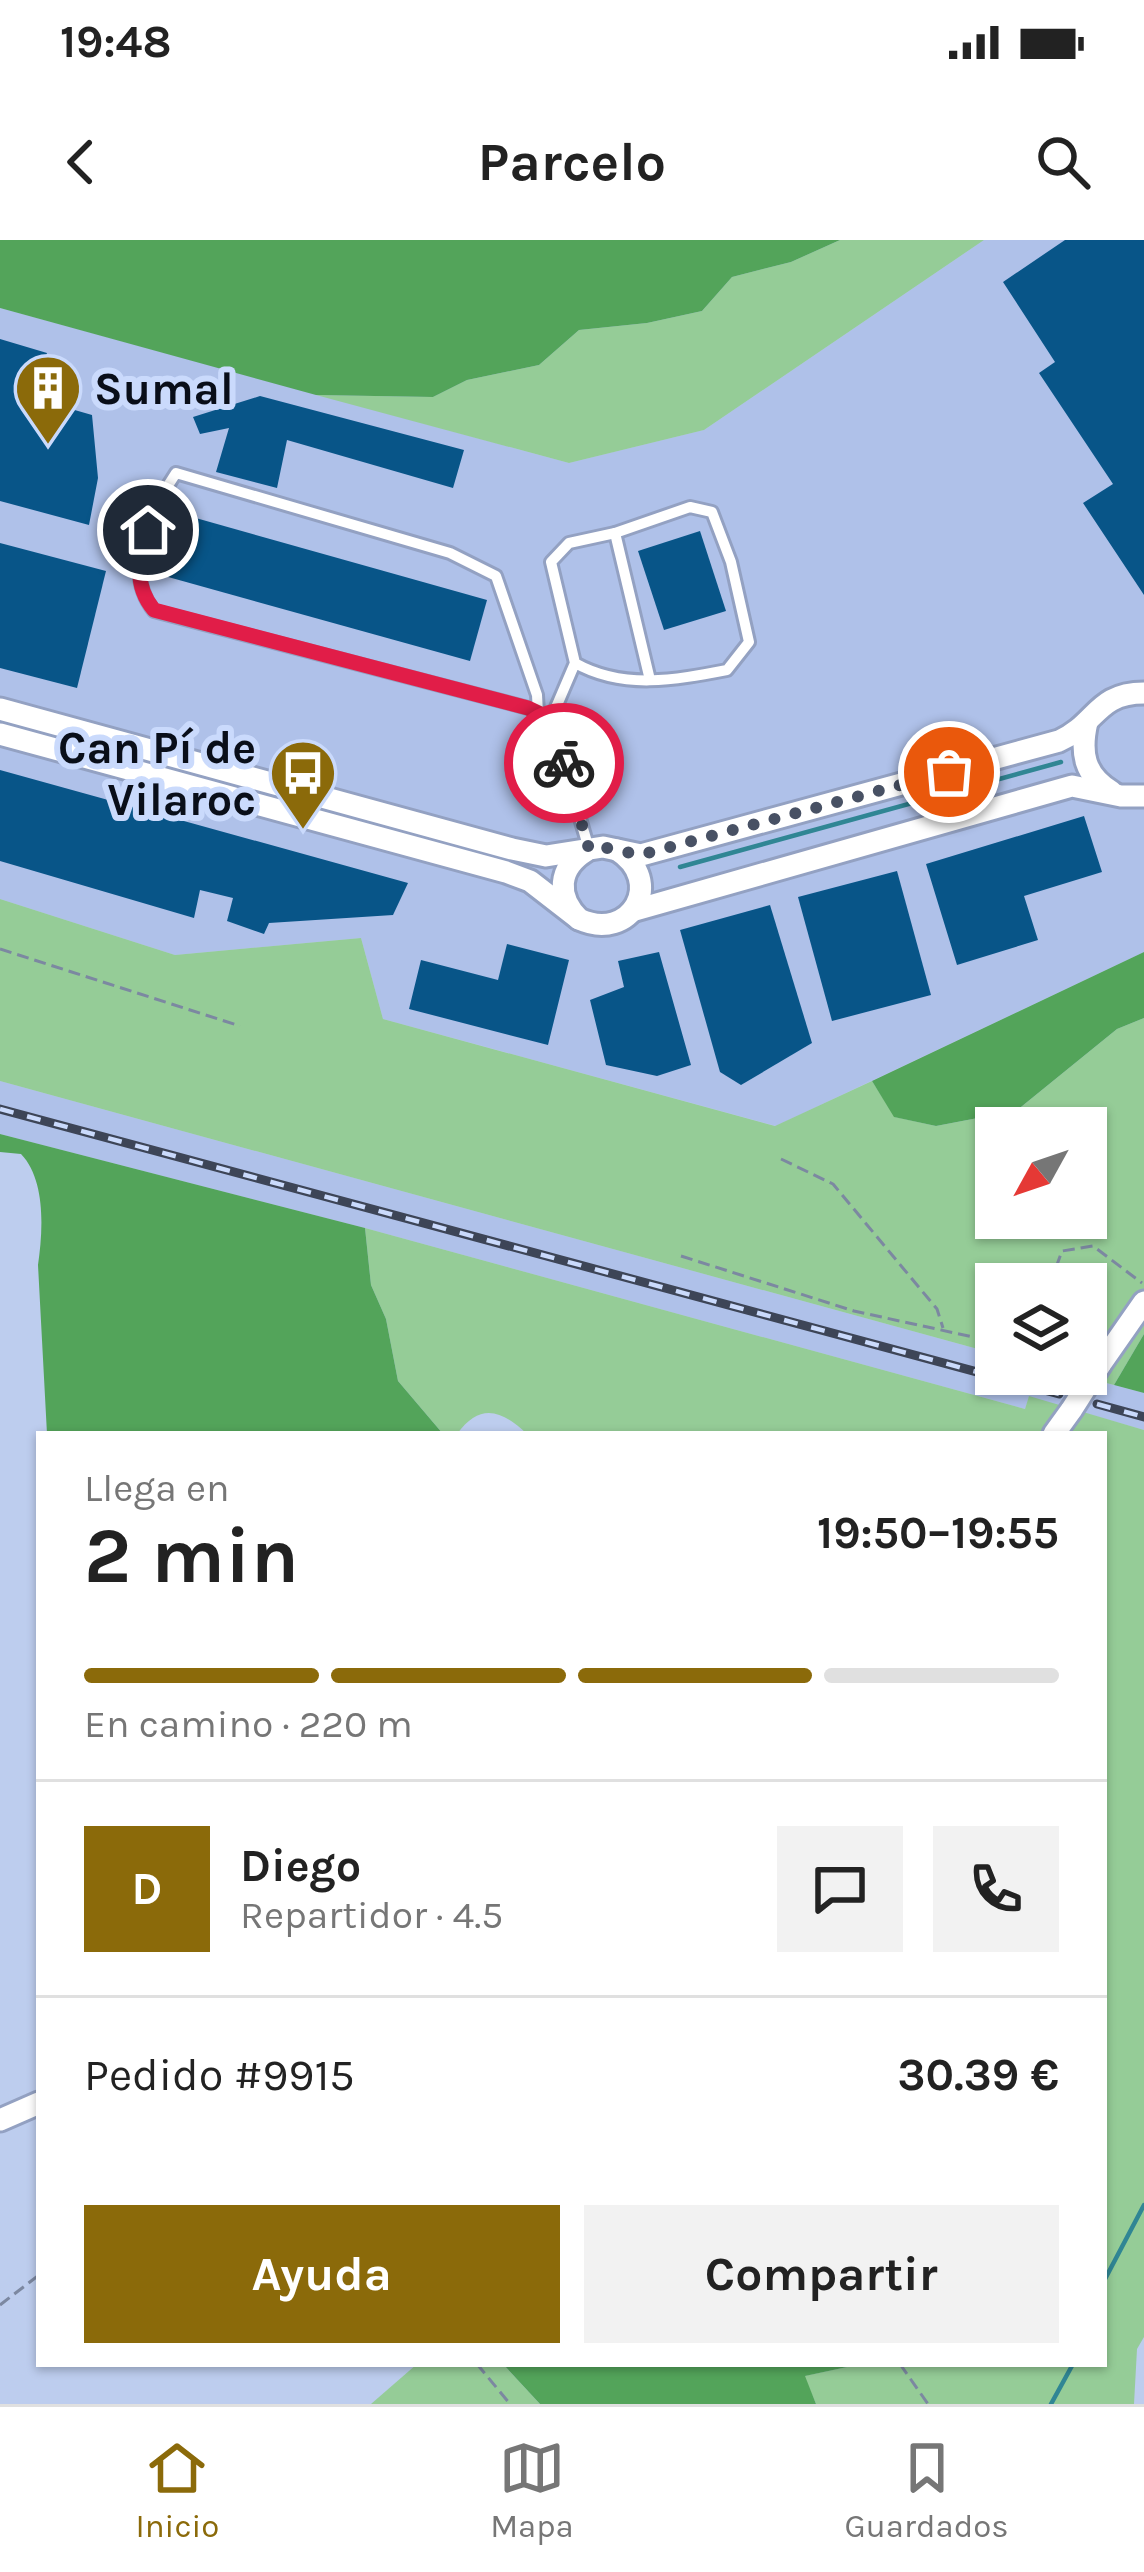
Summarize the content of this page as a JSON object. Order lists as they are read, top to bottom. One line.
{"places":{"building":["Sumal"],"bus stop":["Can Pí de Vilaroc"]},"north":"bottom left","page":{"status":"19:48","header":"Parcelo","heading":["2 min","Llega en","19:50–19:55"],"panel":["Diego","Repartidor · 4.5","Pedido #9915","30.39 €"],"bar":"En camino · 220 m","round":"D","buttons":["Ayuda","Compartir"],"tabs":["Inicio","Mapa","Guardados"]}}
